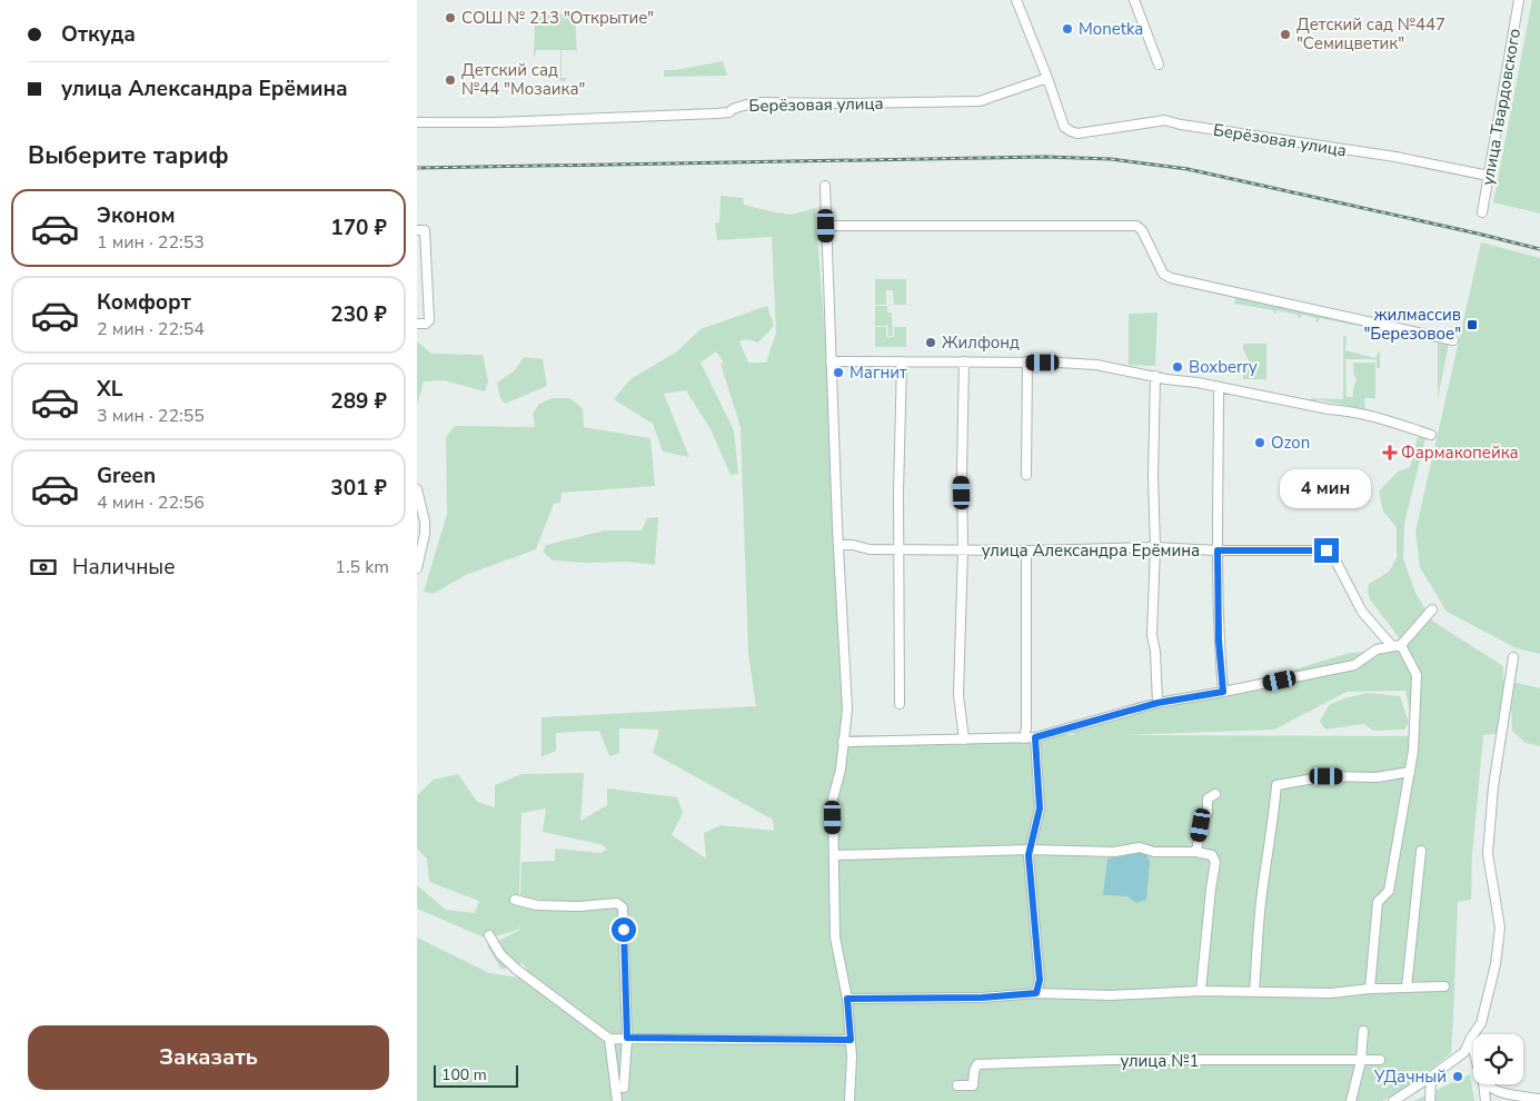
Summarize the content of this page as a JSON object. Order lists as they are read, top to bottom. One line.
{"streets":{"street":["Берёзовая улица","улица Твардовского","улица Александра Ерёмина","улица №1"]},"crossings":[["Берёзовая улица","улица Твардовского"]],"places":{"other":["СОШ № 213 \"Открытие\"","Monetka","Детский сад №447 \"Семицветик\"","Детский сад №44 \"Мозаика\"","Жилфонд","Boxberry","Магнит","Ozon","УДачный"],"transit":["жилмассив \"Березовое\""],"health":["Фармакопейка"]},"scale_bar":"100 m","page":{"banner":["Откуда","улица Александра Ерёмина"],"heading":"Выберите тариф","list":[{"name":"Эконом","note":"1 мин · 22:53","value":"170 ₽"},{"name":"Комфорт","note":"2 мин · 22:54","value":"230 ₽"},{"name":"XL","note":"3 мин · 22:55","value":"289 ₽"},{"name":"Green","note":"4 мин · 22:56","value":"301 ₽"}],"bubble":"4 мин","pay":["Наличные","1.5 km"],"buttons":"Заказать","scale":"100 m"}}
